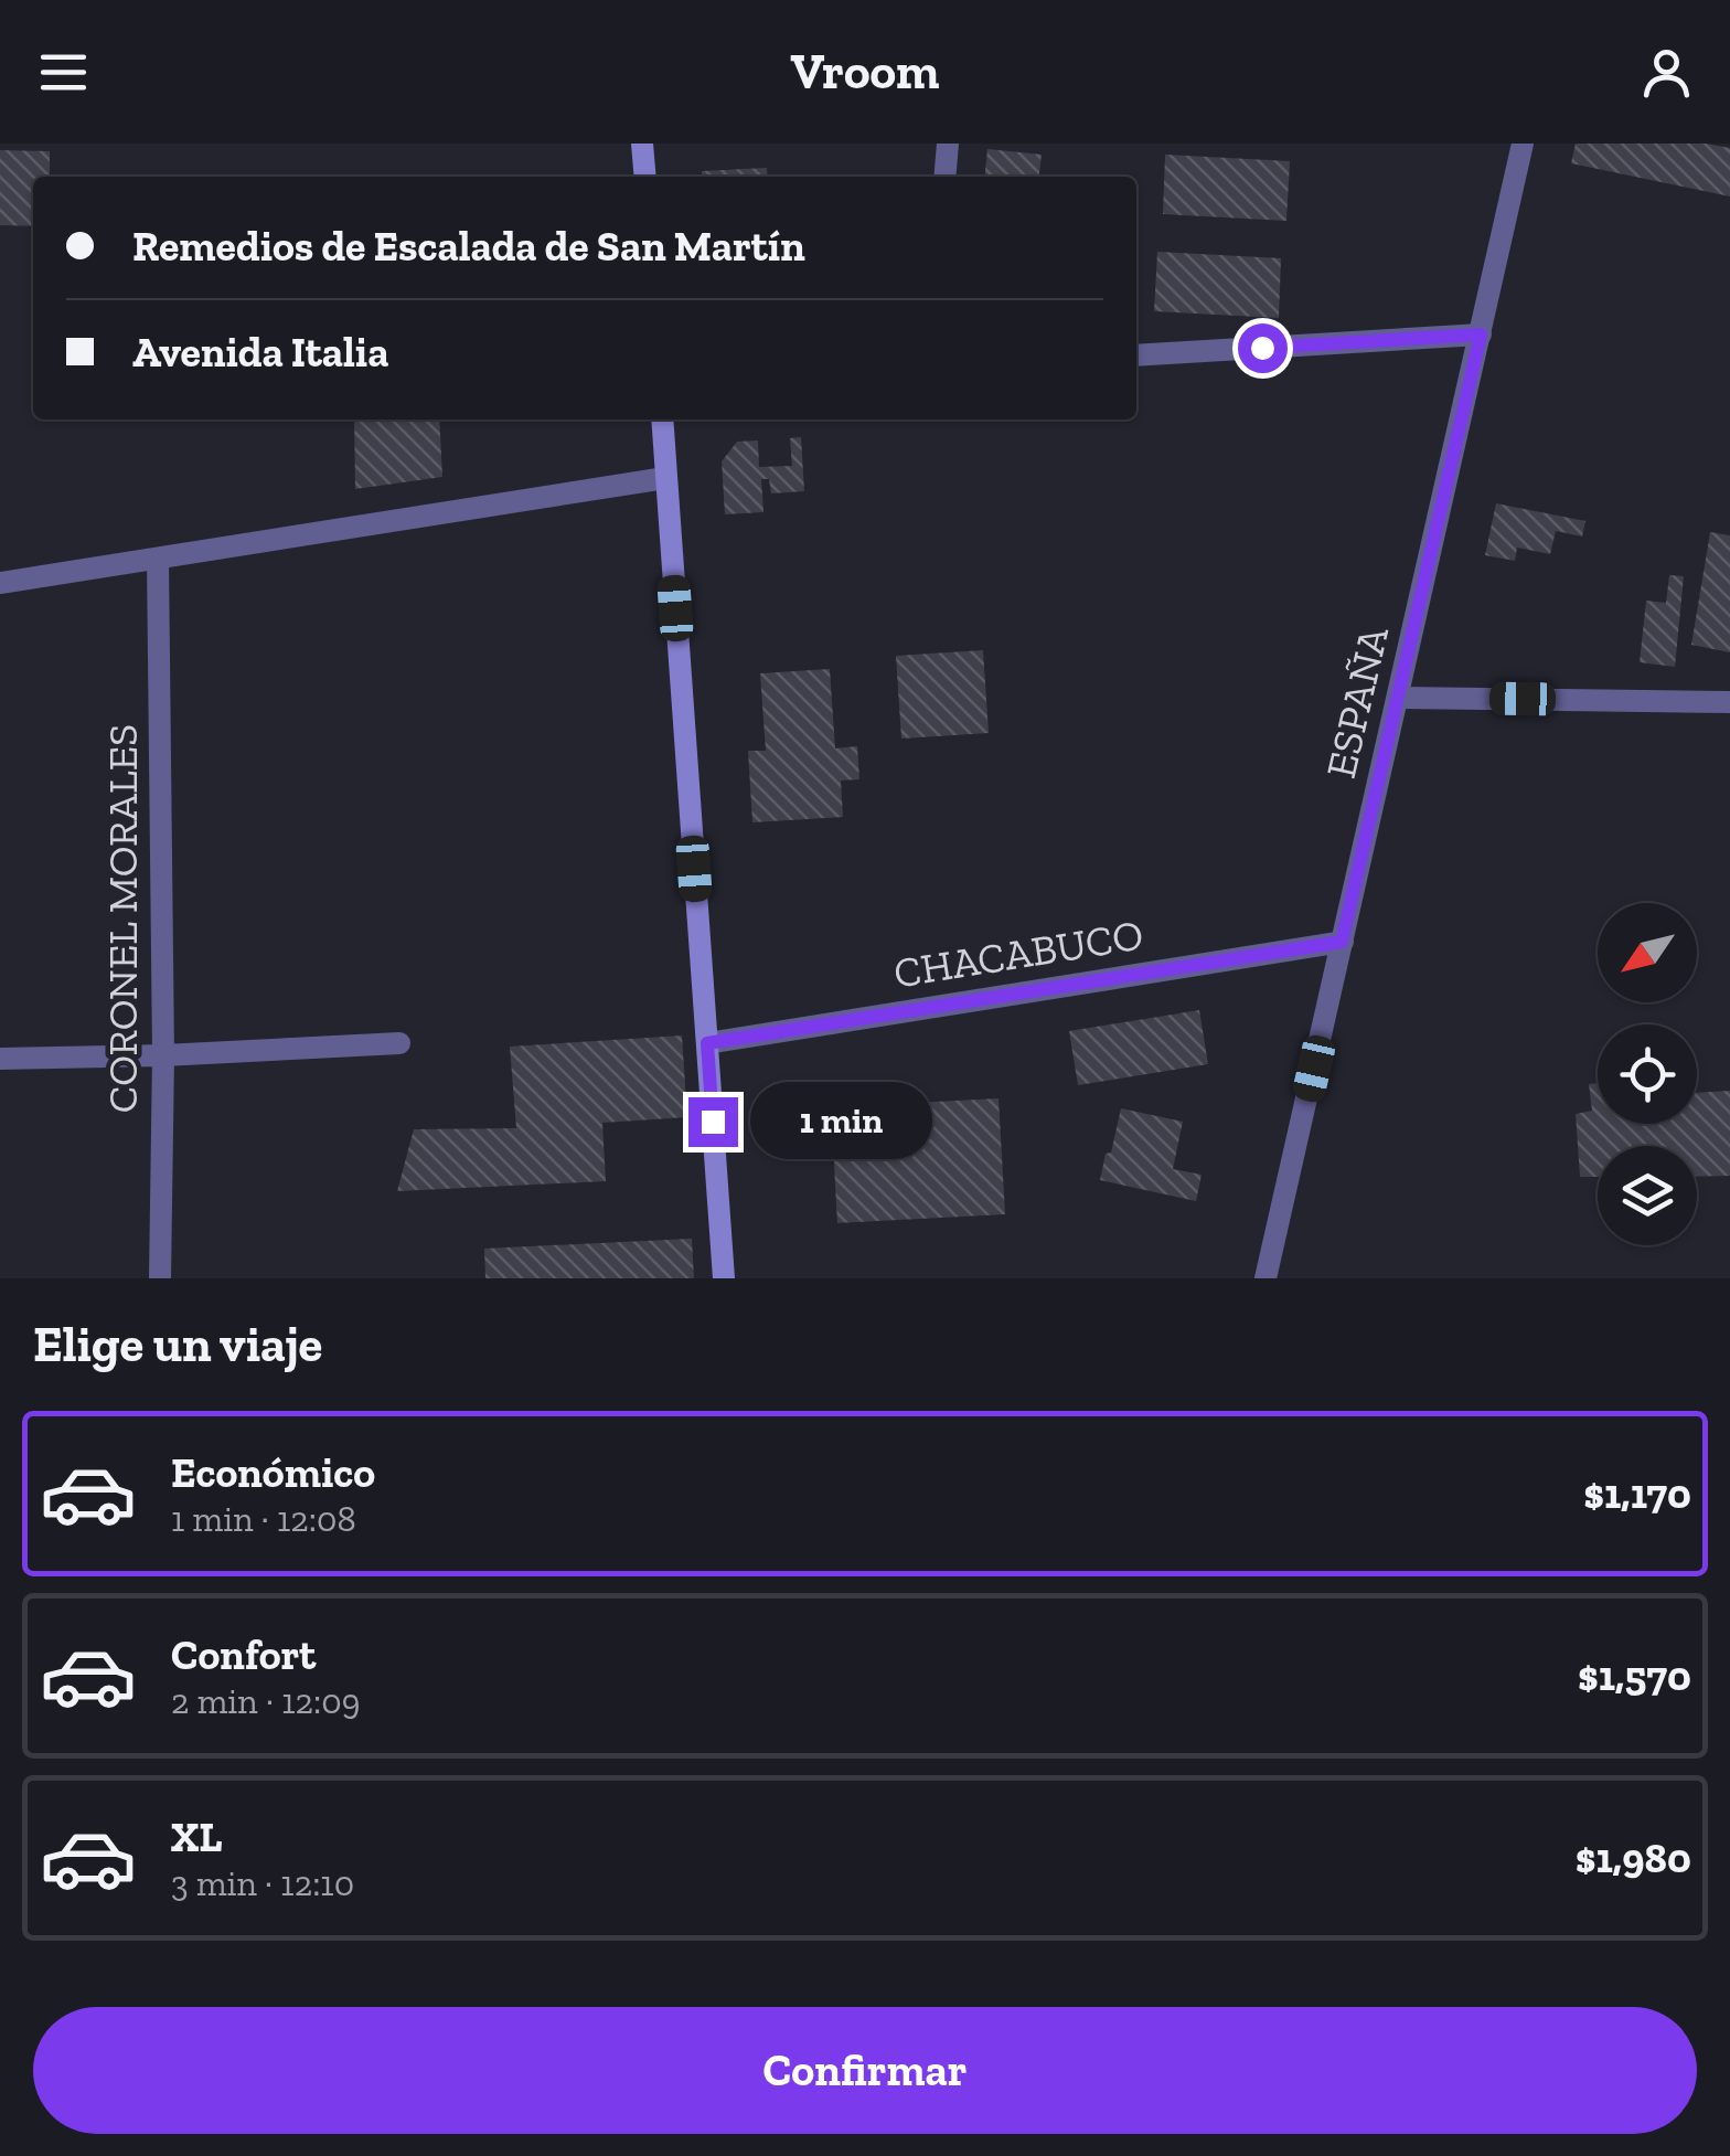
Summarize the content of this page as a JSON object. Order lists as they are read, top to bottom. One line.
{"streets":{"street":["ESPAÑA","CORONEL MORALES","CHACABUCO"]},"crossings":[["ESPAÑA","CHACABUCO"]],"north":"bottom left","page":{"header":"Vroom","banner":["Remedios de Escalada de San Martín","Avenida Italia"],"bubble":"1 min","heading":"Elige un viaje","list":[{"name":"Económico","note":"1 min · 12:08","value":"$1,170"},{"name":"Confort","note":"2 min · 12:09","value":"$1,570"},{"name":"XL","note":"3 min · 12:10","value":"$1,980"}],"buttons":"Confirmar"}}
